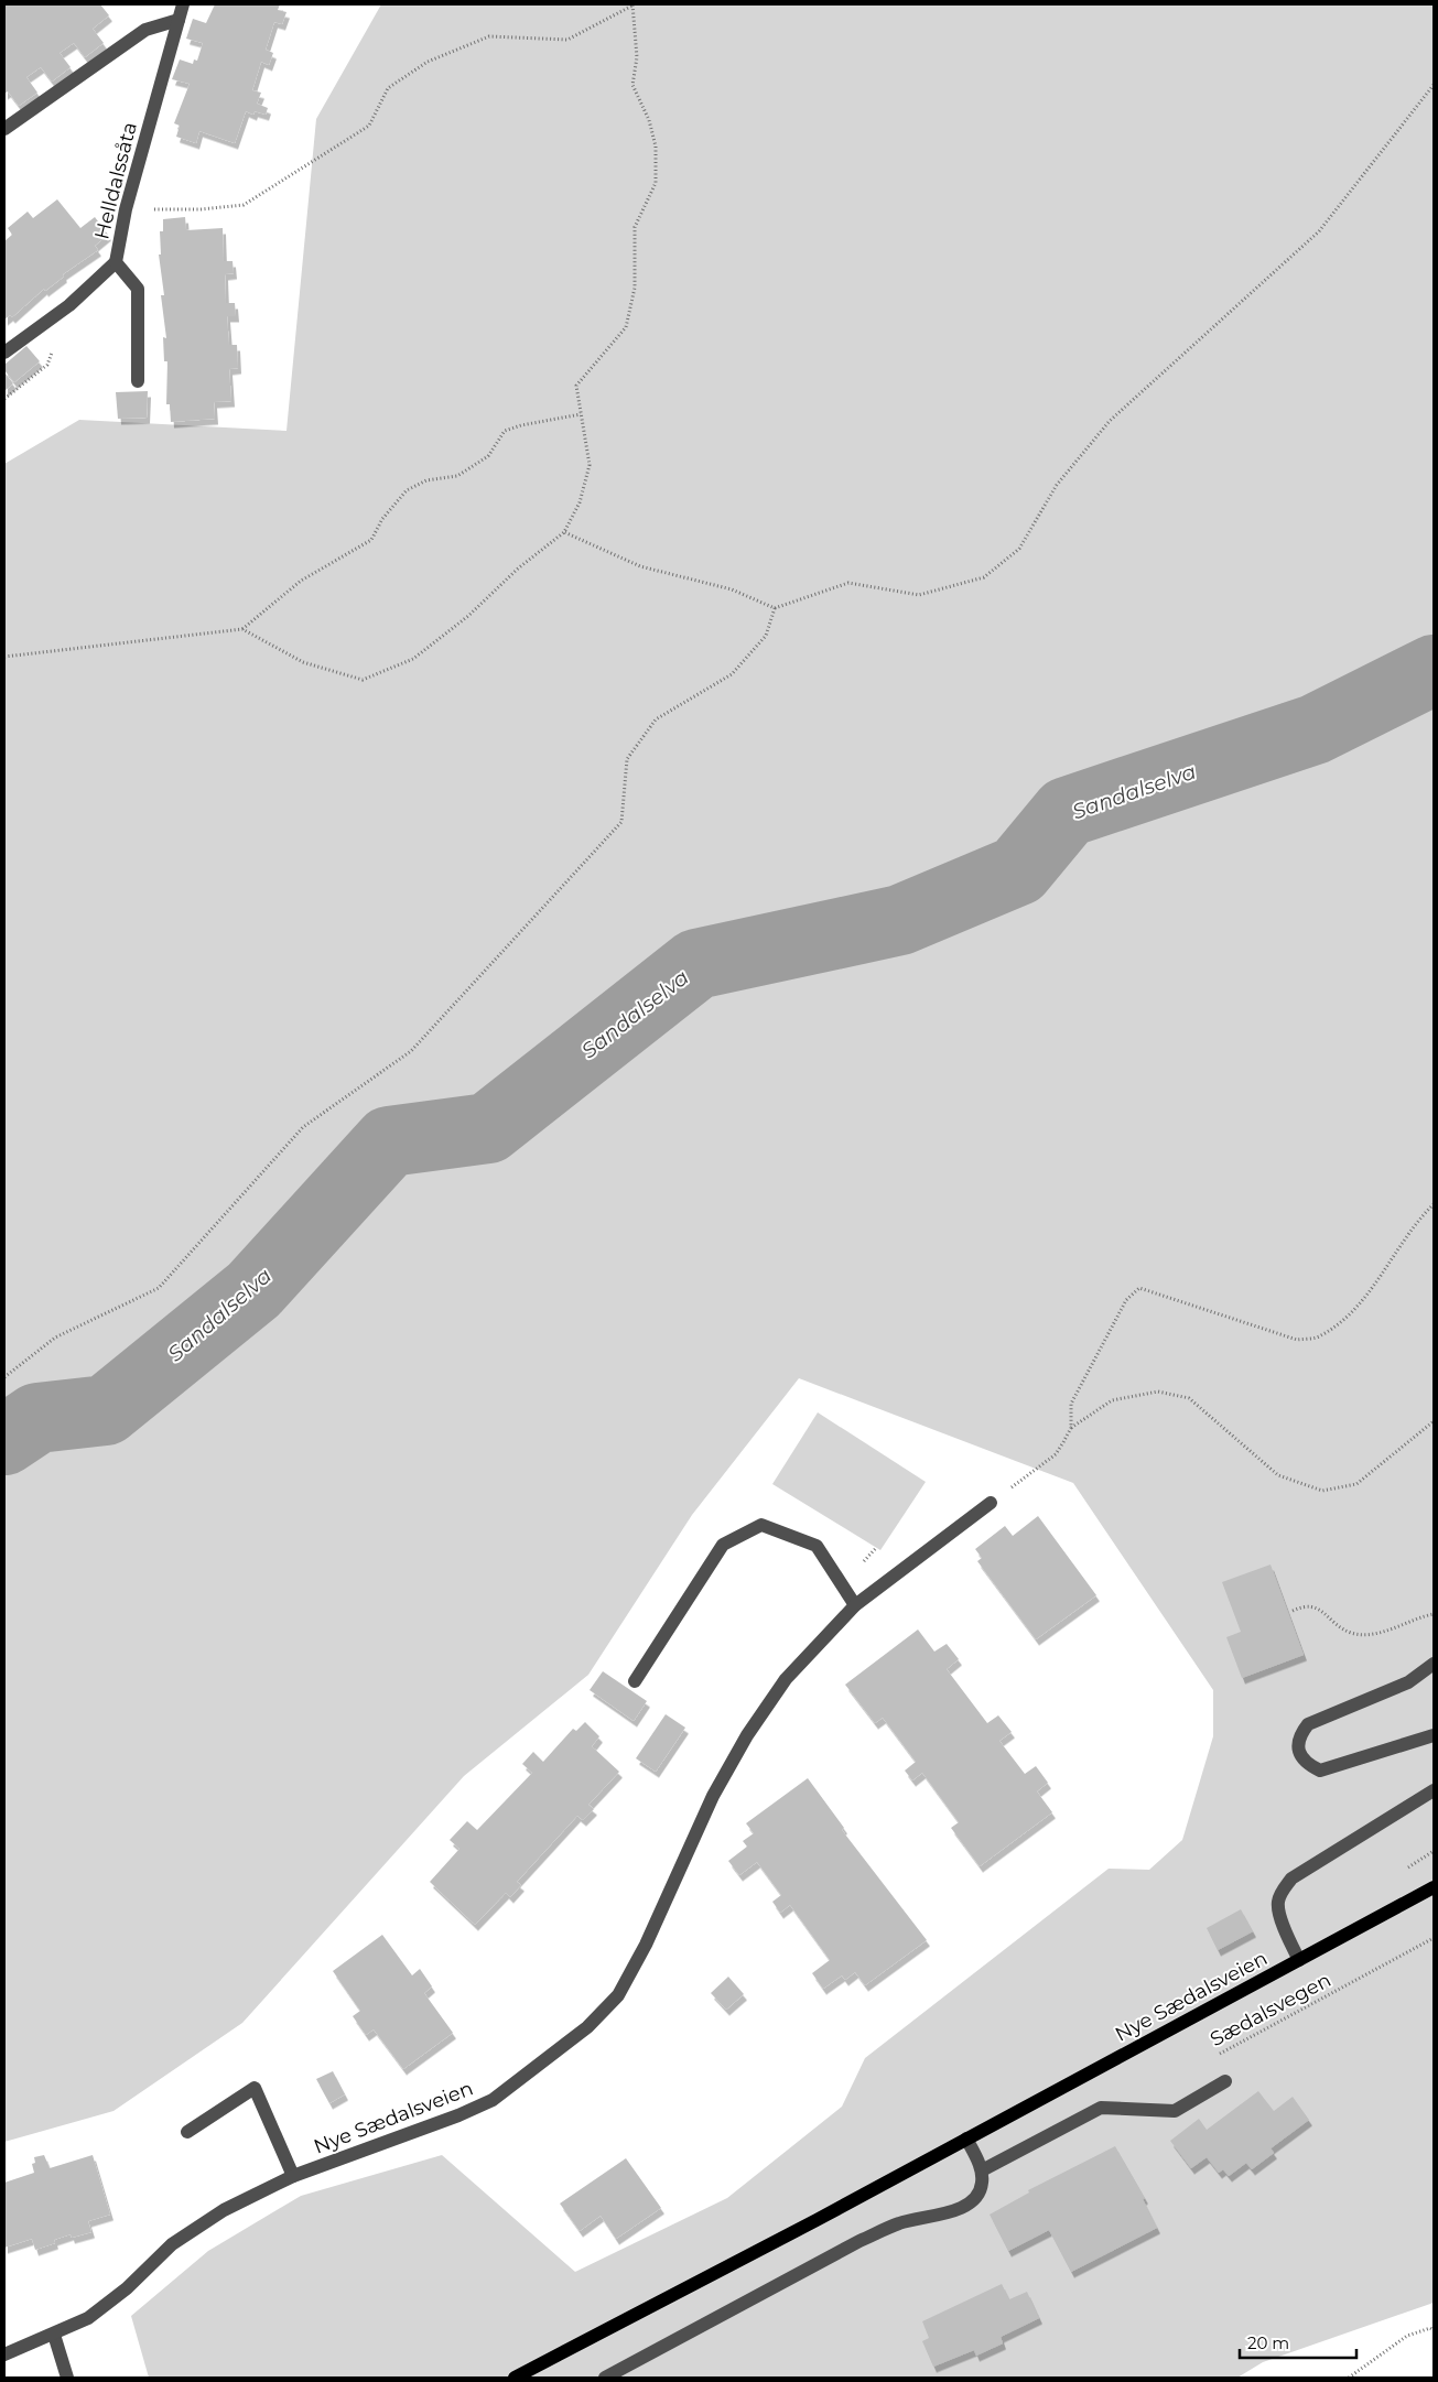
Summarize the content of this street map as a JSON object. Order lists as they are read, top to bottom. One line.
{"streets":{"main road":["Nye Sædalsveien"],"street":["Helldalssåta"],"path":["Sædalsvegen"]},"water":["Sandalselva"],"scale_bar":"20 m"}
